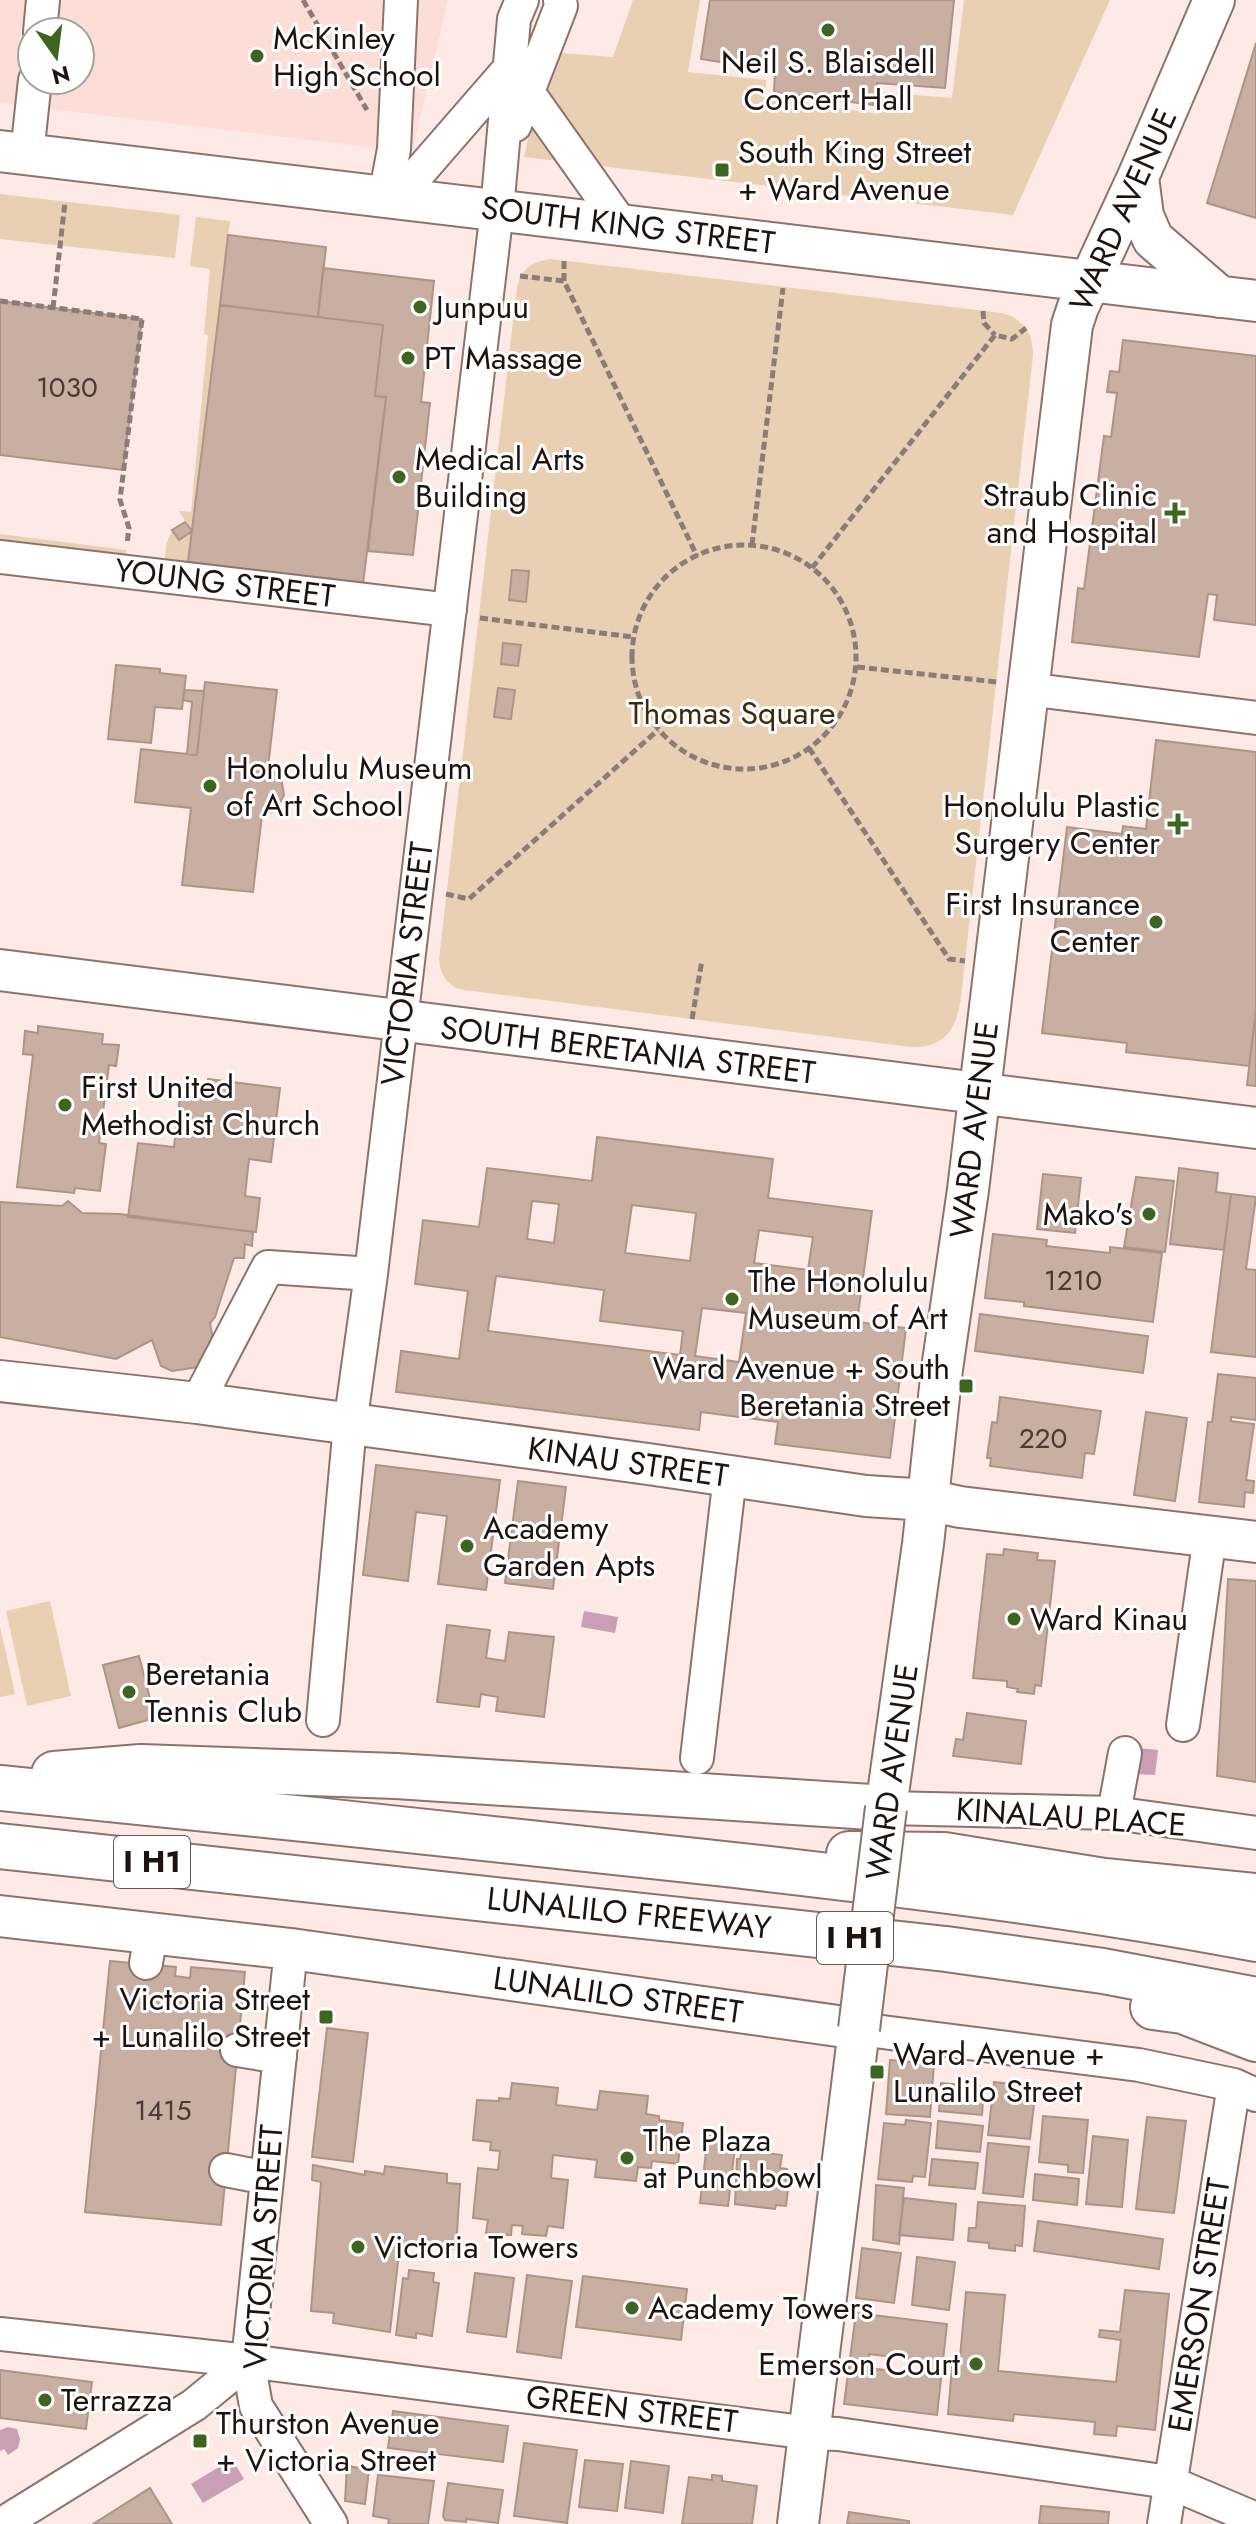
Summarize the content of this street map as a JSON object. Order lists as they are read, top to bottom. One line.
{"streets":{"highway":["I H1","LUNALILO FREEWAY"],"main road":["WARD AVENUE","SOUTH KING STREET","SOUTH BERETANIA STREET","KINAU STREET","LUNALILO STREET"],"street":["YOUNG STREET","VICTORIA STREET","KINALAU PLACE","EMERSON STREET","GREEN STREET"]},"crossings":[["WARD AVENUE","SOUTH KING STREET"],["WARD AVENUE","SOUTH BERETANIA STREET"],["WARD AVENUE","KINAU STREET"],["WARD AVENUE","KINALAU PLACE"],["WARD AVENUE","LUNALILO STREET"],["WARD AVENUE","GREEN STREET"],["SOUTH KING STREET","VICTORIA STREET"],["YOUNG STREET","VICTORIA STREET"],["VICTORIA STREET","SOUTH BERETANIA STREET"],["VICTORIA STREET","KINAU STREET"],["VICTORIA STREET","LUNALILO STREET"],["VICTORIA STREET","GREEN STREET"],["LUNALILO STREET","EMERSON STREET"],["EMERSON STREET","GREEN STREET"]],"parks":["Thomas Square"],"places":{"other":["Neil S. Blaisdell Concert Hall","McKinley High School","Junpuu","PT Massage","Medical Arts Building","Honolulu Museum of Art School","First Insurance Center","First United Methodist Church","Mako's","The Honolulu Museum of Art","Academy Garden Apts","Ward Kinau","Beretania Tennis Club","The Plaza at Punchbowl","Victoria Towers","Academy Towers","Emerson Court","Terrazza"],"transit":["South King Street + Ward Avenue","Ward Avenue + South Beretania Street","Victoria Street + Lunalilo Street","Ward Avenue + Lunalilo Street","Thurston Avenue + Victoria Street"],"health":["Straub Clinic and Hospital","Honolulu Plastic Surgery Center"]},"house_numbers":["1030","1210","220","1415"],"north":"bottom"}
